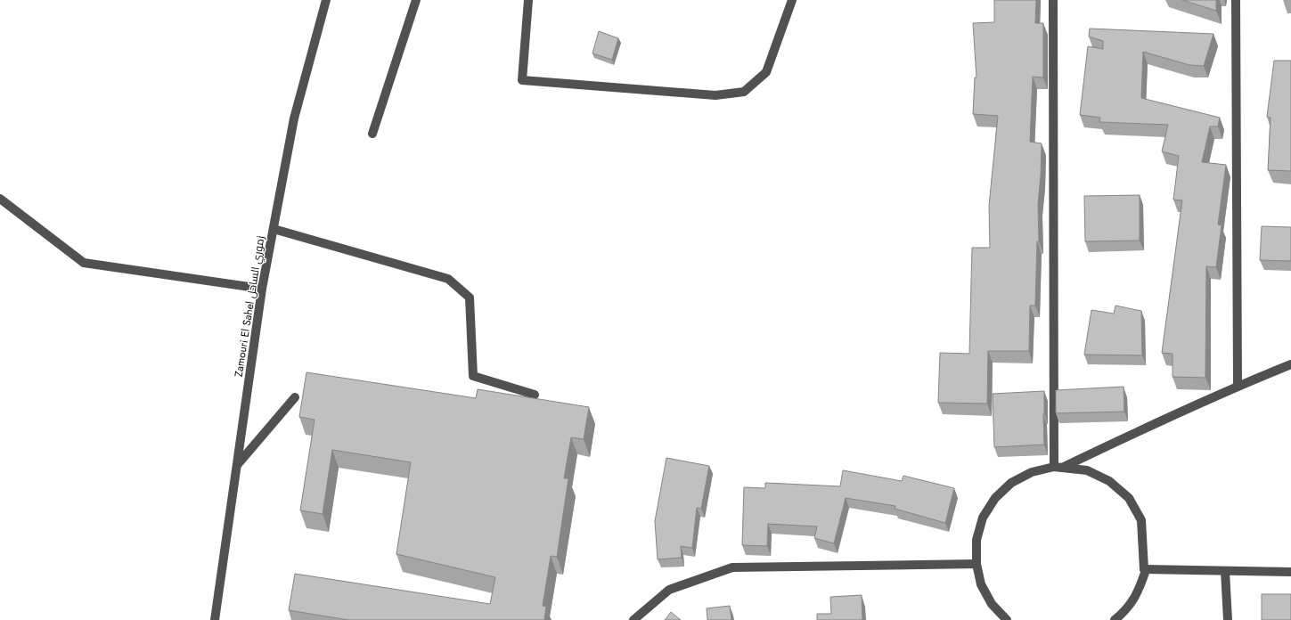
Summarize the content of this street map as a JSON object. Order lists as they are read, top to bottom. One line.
{"streets":{"street":["Zamouri El Sahel زموري الساحل"]}}
